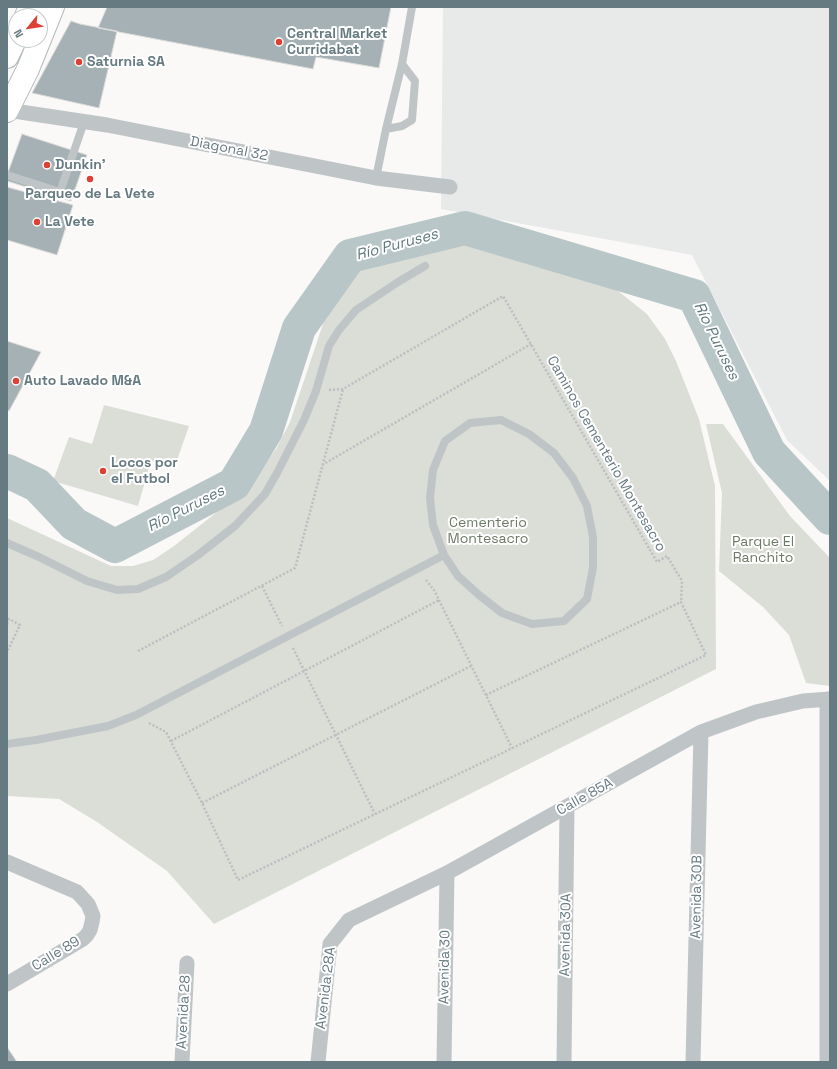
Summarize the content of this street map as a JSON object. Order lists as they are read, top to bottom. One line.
{"streets":{"street":["Diagonal 32","Calle 85A","Avenida 30B","Avenida 30A","Calle 89","Avenida 30","Avenida 28A","Avenida 28"],"path":["Caminos Cementerio Montesacro"]},"crossings":[["Calle 85A","Avenida 30B"],["Calle 85A","Avenida 30A"],["Calle 85A","Avenida 30"],["Calle 85A","Avenida 28A"]],"water":["Río Puruses"],"parks":["Cementerio Montesacro","Parque El Ranchito"],"places":["Central Market Curridabat","Saturnia SA","Dunkin'","Parqueo de La Vete","La Vete","Auto Lavado M&A","Locos por el Futbol"],"north":"bottom left"}
